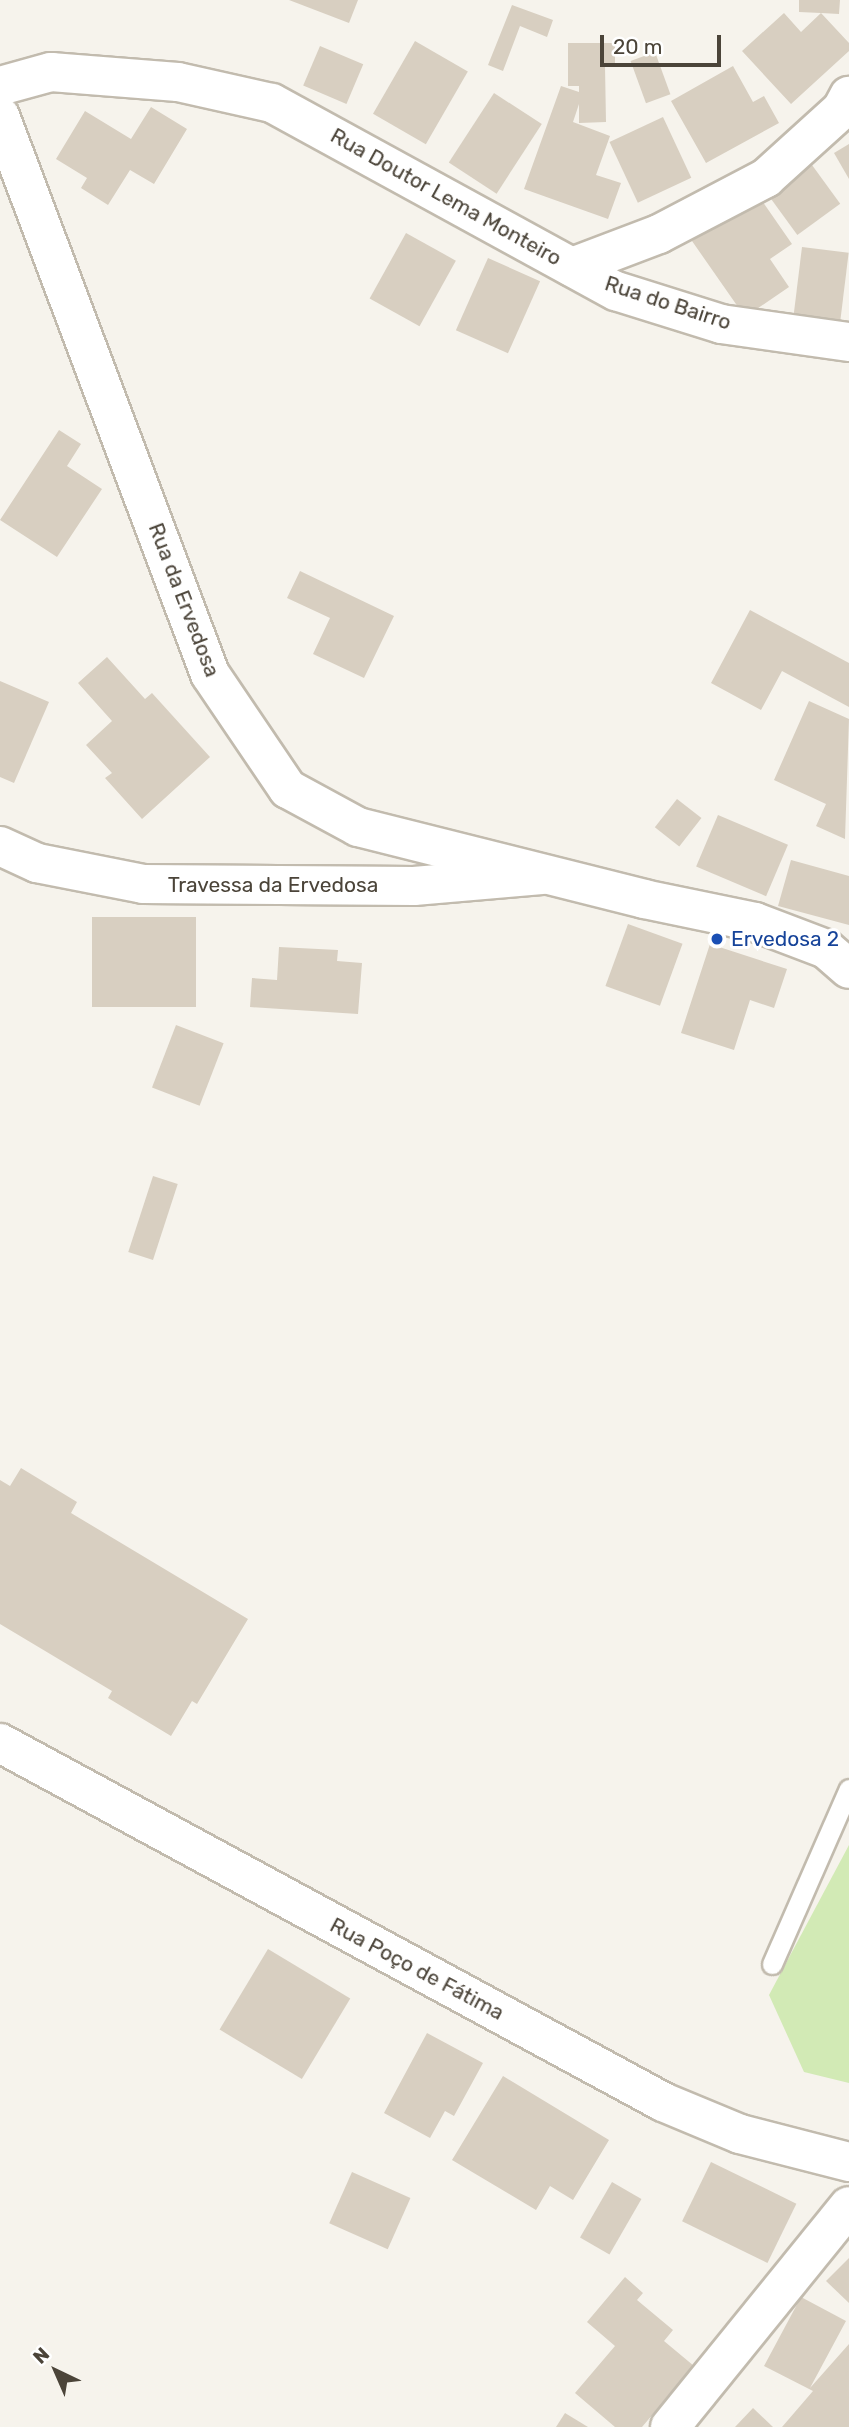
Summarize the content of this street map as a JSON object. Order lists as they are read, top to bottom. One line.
{"streets":{"street":["Rua Doutor Lema Monteiro","Rua do Bairro","Rua da Ervedosa","Travessa da Ervedosa","Rua Poço de Fátima"]},"crossings":[["Rua Doutor Lema Monteiro","Rua do Bairro"],["Rua da Ervedosa","Travessa da Ervedosa"]],"places":["Ervedosa 2"],"scale_bar":"20 m","north":"top left"}
